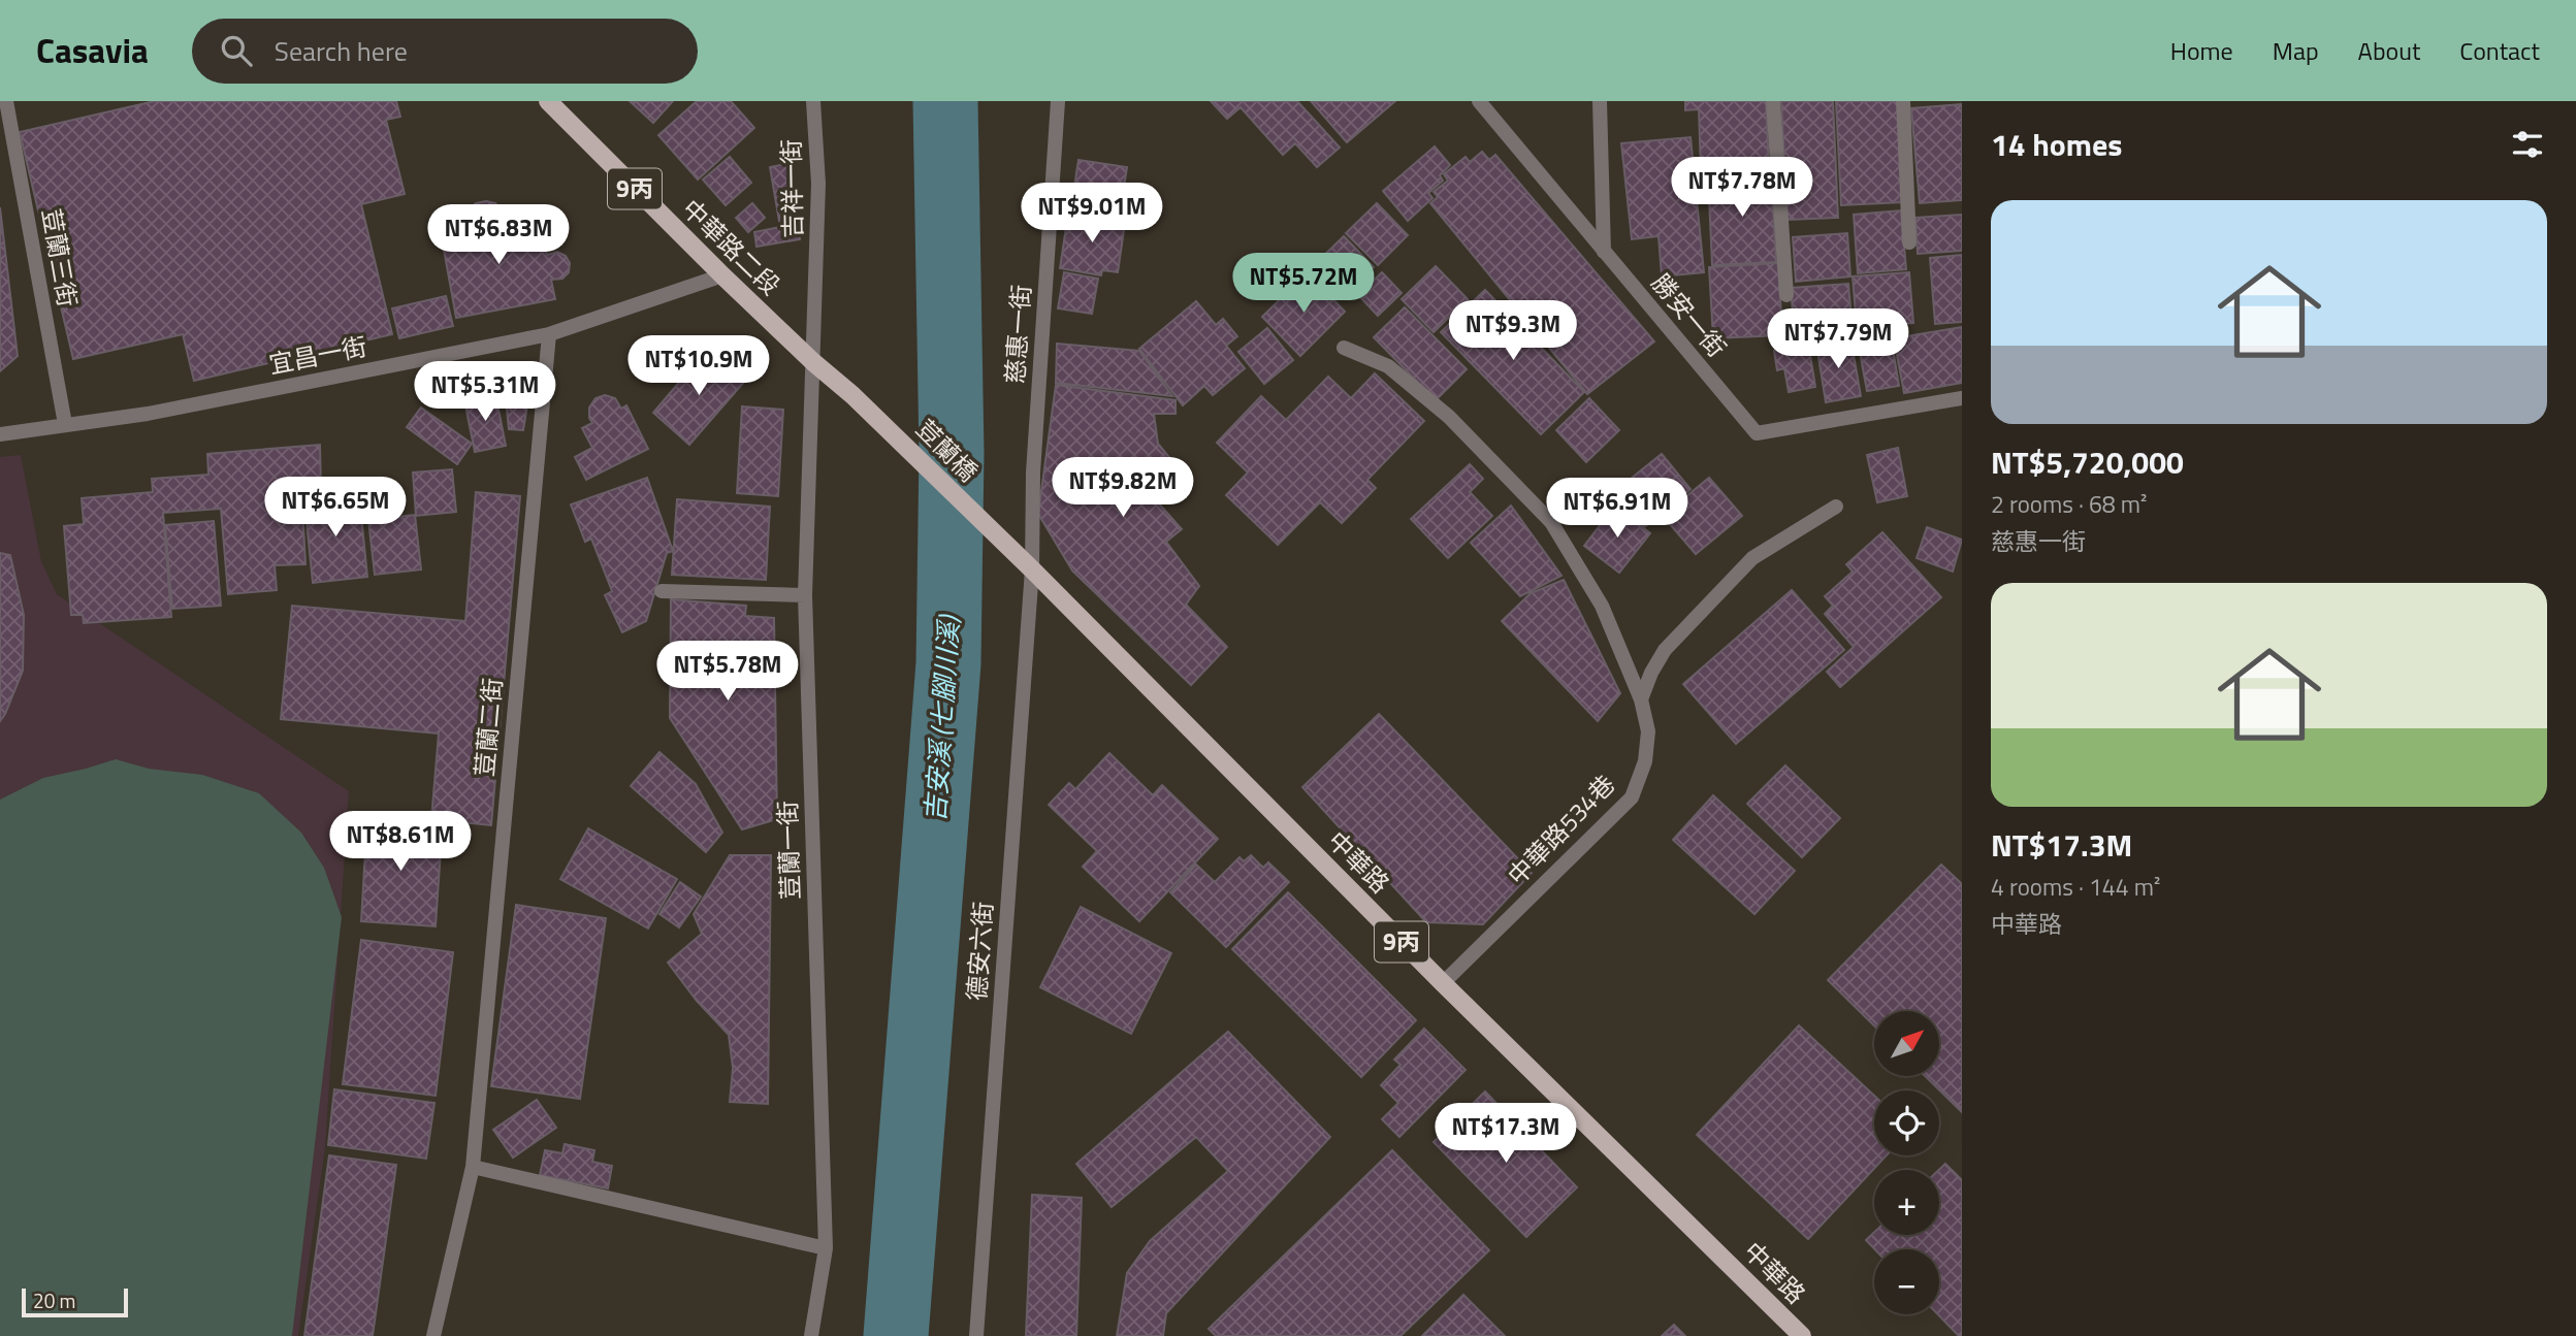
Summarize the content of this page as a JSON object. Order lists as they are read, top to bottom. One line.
{"streets":{"main road":["9丙","中華路二段","荳蘭橋","中華路"],"street":["吉祥一街","荳蘭三街","勝安一街","慈惠一街","宜昌一街","荳蘭二街","中華路534巷","荳蘭一街","德安六街"]},"crossings":[["吉祥一街","中華路二段"],["吉祥一街","荳蘭一街"],["中華路二段","宜昌一街"],["中華路二段","荳蘭橋"],["中華路二段","荳蘭一街"],["荳蘭三街","宜昌一街"],["慈惠一街","中華路"],["慈惠一街","德安六街"],["宜昌一街","荳蘭二街"],["荳蘭橋","中華路"],["中華路534巷","中華路"],["中華路","德安六街"]],"water":["吉安溪 (七腳川溪)"],"scale_bar":"20 m","north":"top right","page":{"header":"Casavia","search":"Search here","nav":["Home","Map","About","Contact"],"heading":"14 homes","price":["NT$7.78M","NT$9.01M","NT$6.83M","NT$5.72M","NT$9.3M","NT$7.79M","NT$10.9M","NT$5.31M","NT$9.82M","NT$6.65M","NT$6.91M","NT$5.78M","NT$8.61M","NT$17.3M"],"list":[{"name":"NT$5,720,000","note":"2 rooms · 68 m² · 慈惠一街"},{"name":"NT$17.3M","note":"4 rooms · 144 m² · 中華路"}],"map_buttons":["+","−"],"scale":"20 m"}}
